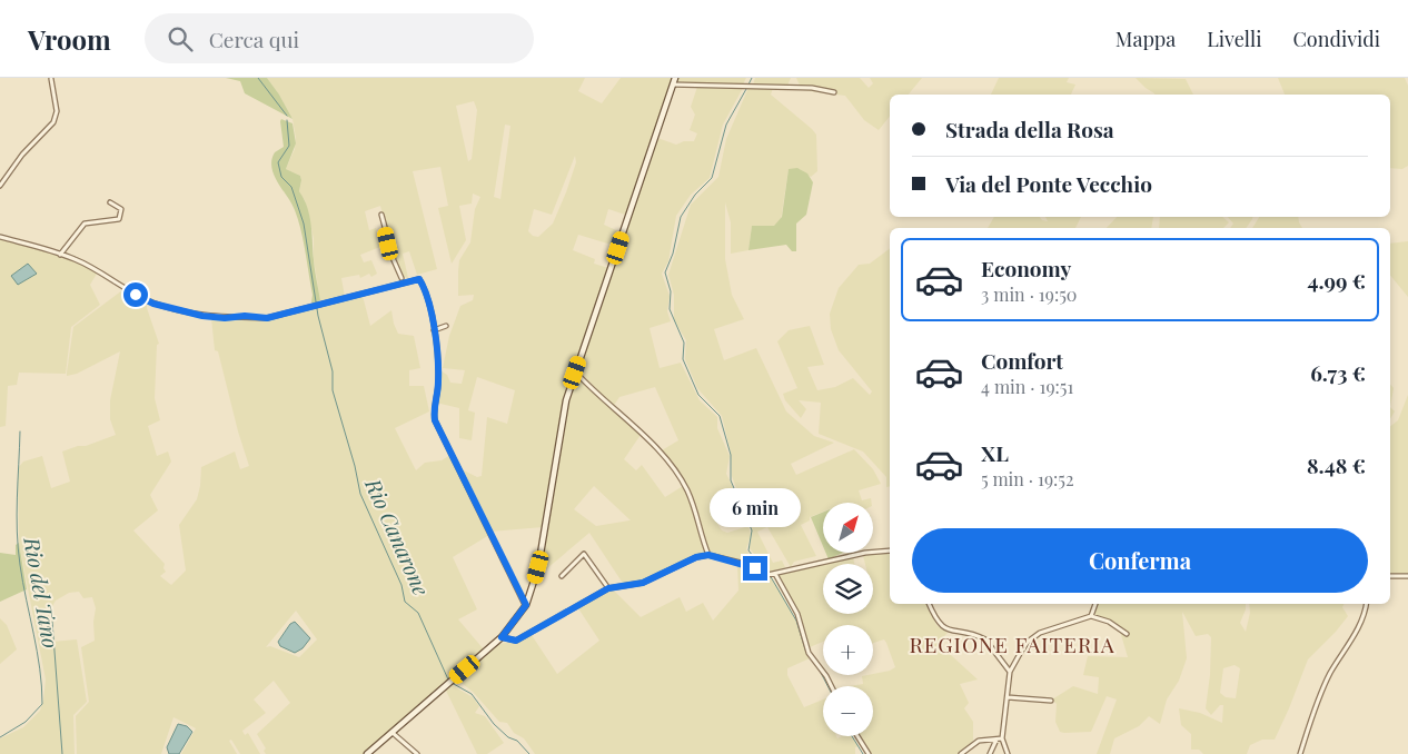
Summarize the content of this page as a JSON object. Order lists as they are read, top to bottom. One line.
{"districts":["REGIONE FAITERIA"],"water":["Rio Canarone","Rio del Tano"],"north":"top right","page":{"header":"Vroom","search":"Cerca qui","nav":["Mappa","Livelli","Condividi"],"banner":["Strada della Rosa","Via del Ponte Vecchio"],"list":[{"name":"Economy","note":"3 min · 19:50","value":"4.99 €"},{"name":"Comfort","note":"4 min · 19:51","value":"6.73 €"},{"name":"XL","note":"5 min · 19:52","value":"8.48 €"}],"bubble":"6 min","map_buttons":["+","−"],"buttons":"Conferma"}}
